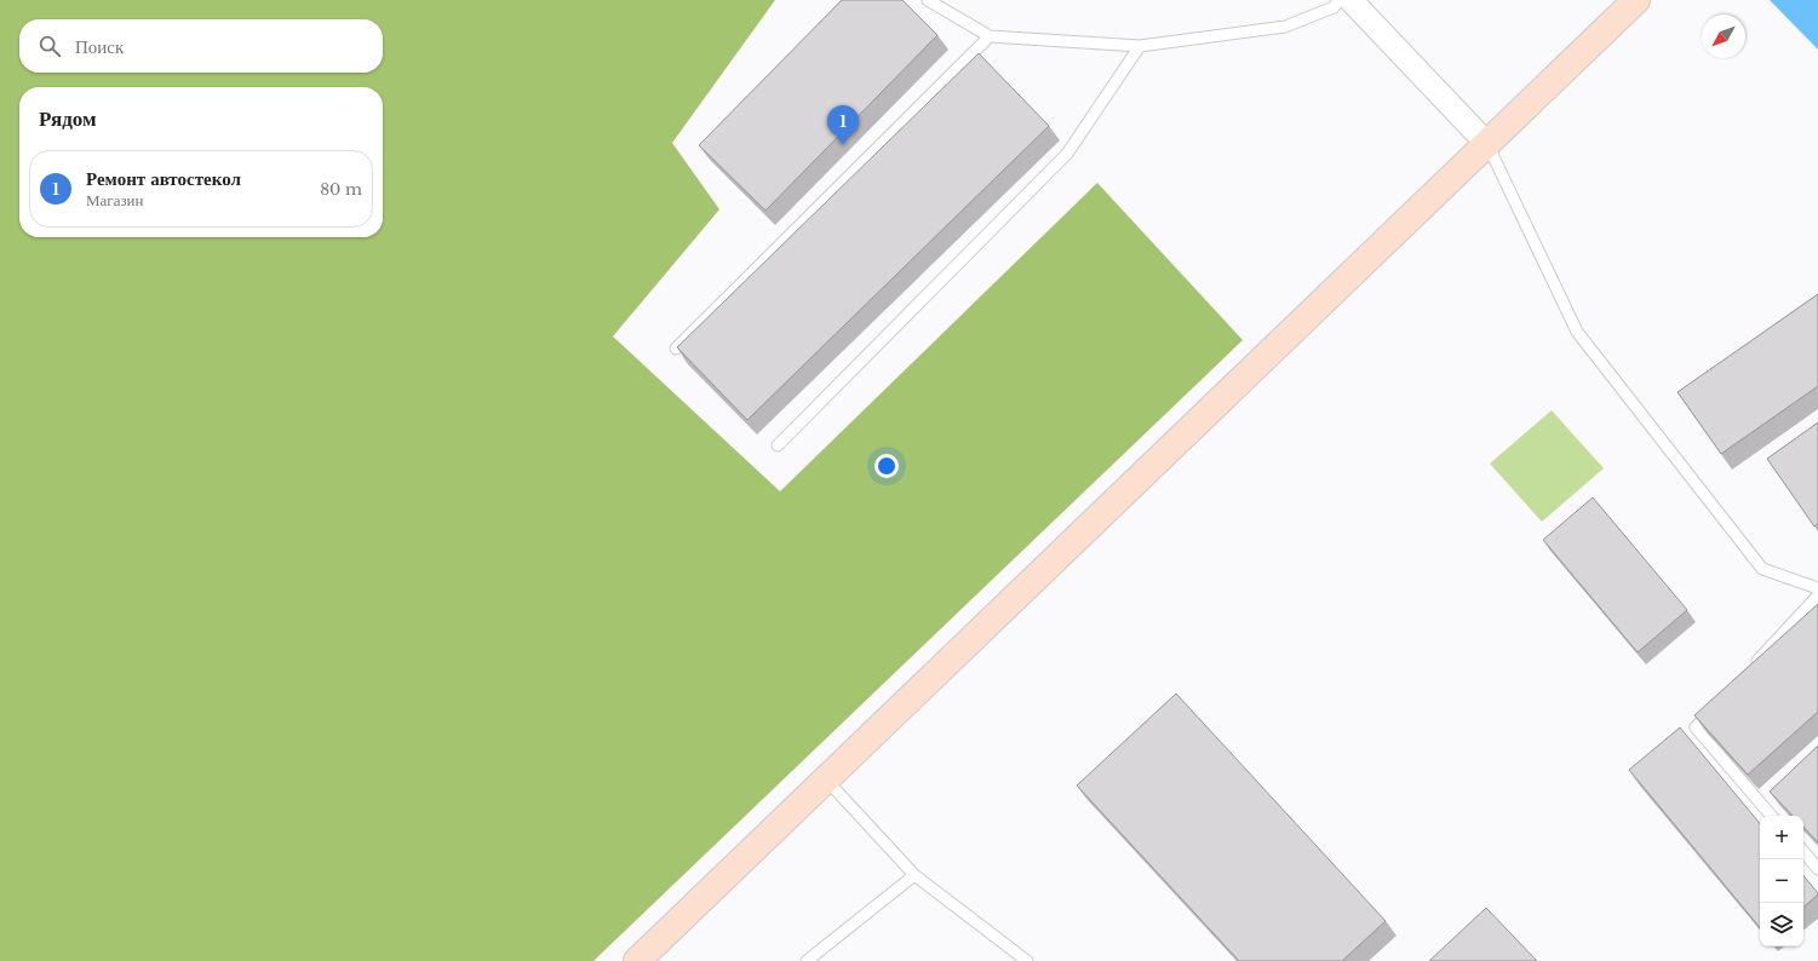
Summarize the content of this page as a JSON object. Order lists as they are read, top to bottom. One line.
{"north":"bottom left","page":{"search":"Поиск","heading":"Рядом","pins":"1","list":[{"mark":"1","name":"Ремонт автостекол","note":"Магазин","value":"80 m"}],"map_buttons":["+","−"]}}
